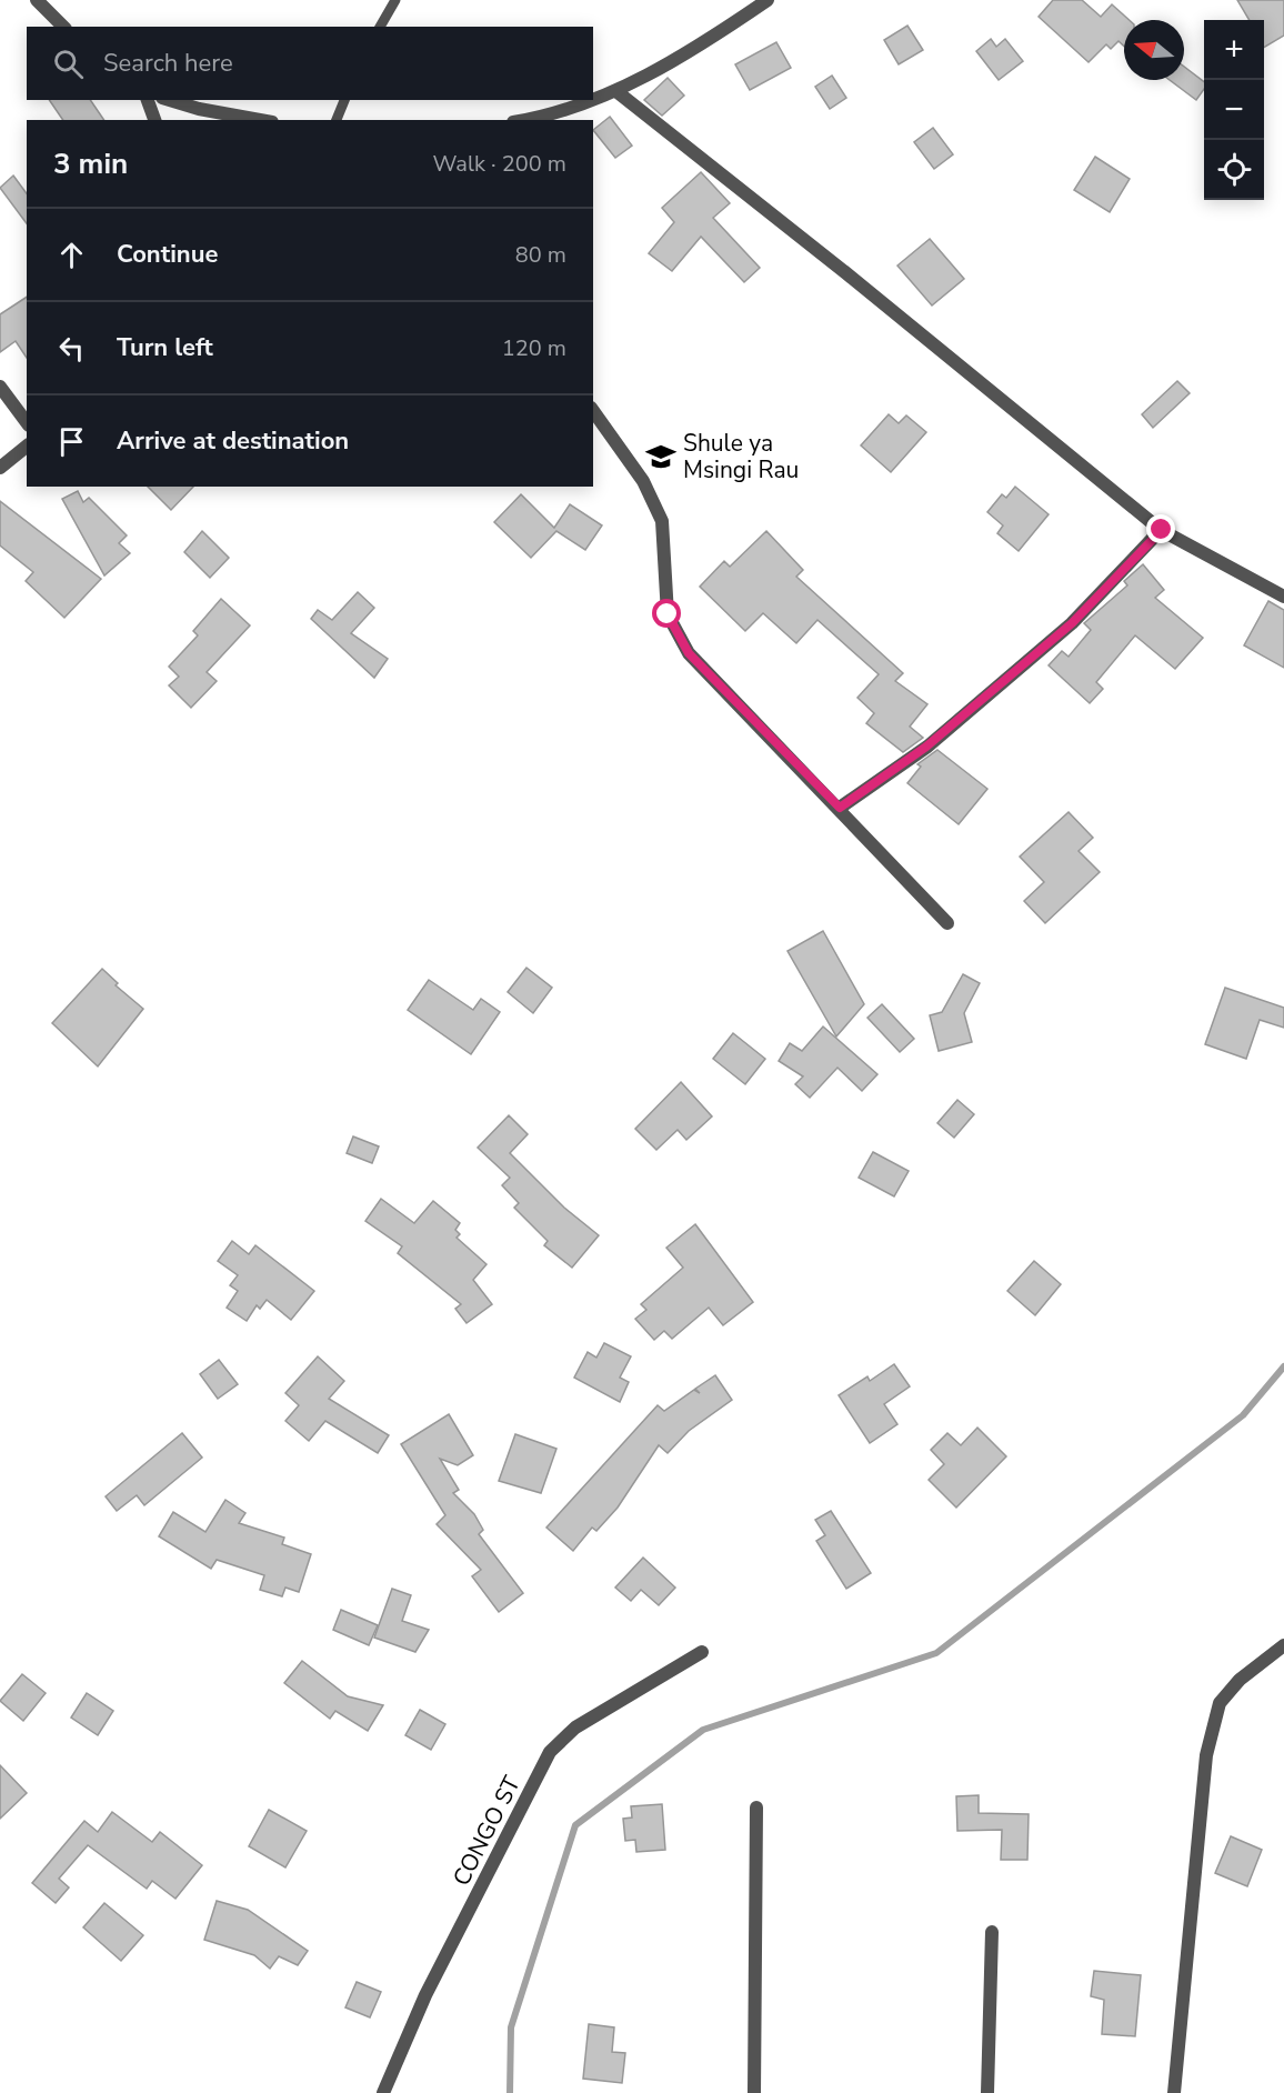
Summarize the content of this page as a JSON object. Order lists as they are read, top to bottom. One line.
{"streets":{"street":["CONGO ST"]},"places":{"school or university":["Shule ya Msingi Rau"]},"north":"left","page":{"map_buttons":["+","−"],"search":"Search here","heading":["3 min","Walk · 200 m"],"list":[["Continue","80 m"],["Turn left","120 m"],"Arrive at destination"]}}
